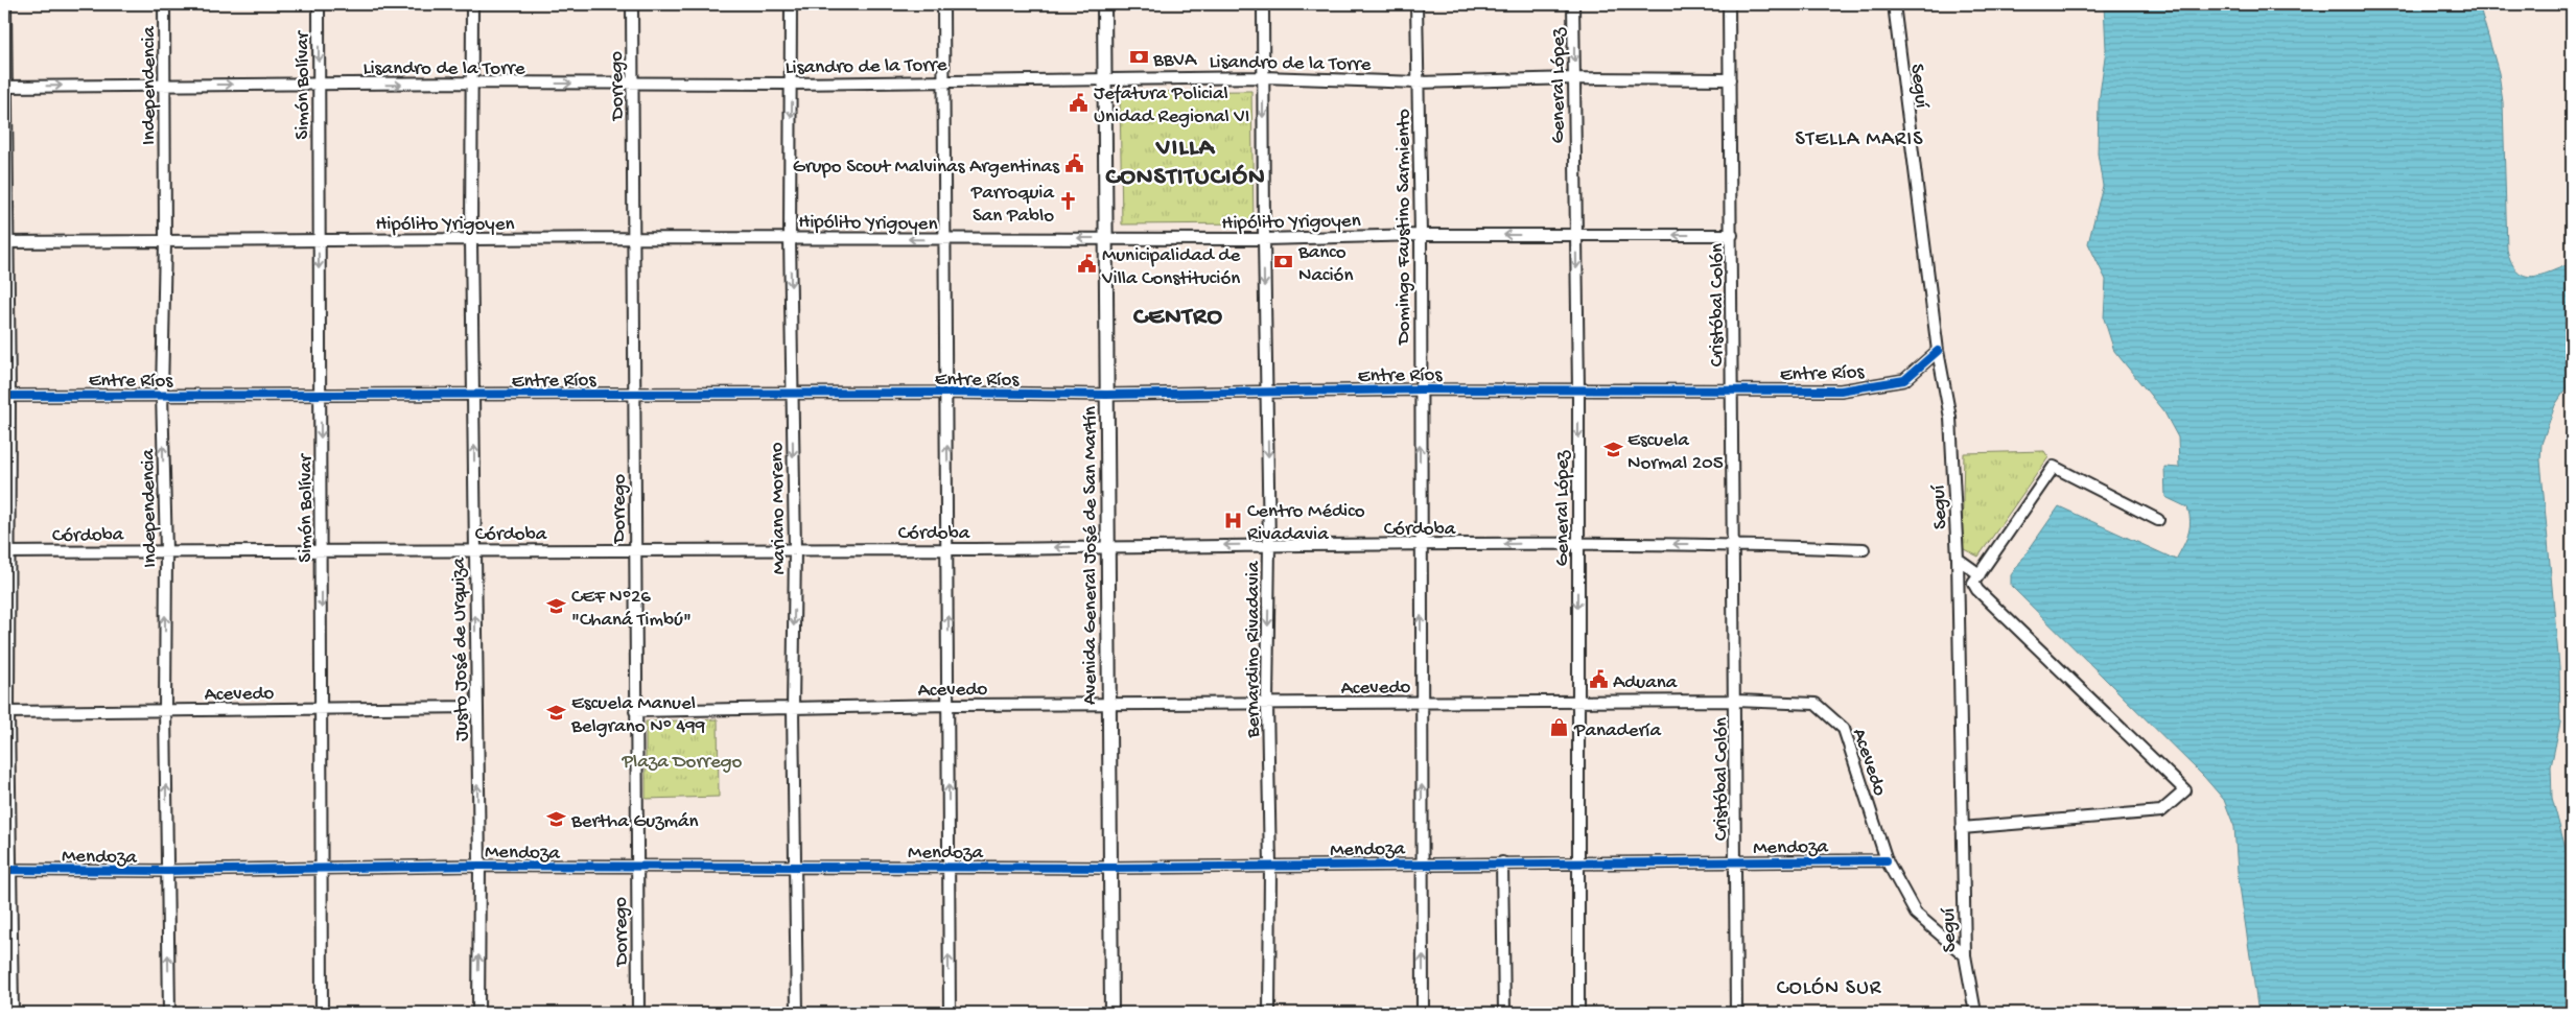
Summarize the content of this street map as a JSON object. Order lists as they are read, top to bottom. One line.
{"streets":{"main road":["Avenida General José de San Martín"],"street":["Lisandro de la Torre","Independencia","Simón Bolívar","Dorrego","General López","Seguí","Hipólito Yrigoyen","Domingo Faustino Sarmiento","Cristóbal Colón","Entre Ríos","Mariano Moreno","Córdoba","Justo José de Urquiza","Bernardino Rivadavia","Acevedo","Mendoza"]},"crossings":[["Lisandro de la Torre","Independencia"],["Lisandro de la Torre","Simón Bolívar"],["Lisandro de la Torre","Dorrego"],["Lisandro de la Torre","General López"],["Lisandro de la Torre","Domingo Faustino Sarmiento"],["Lisandro de la Torre","Cristóbal Colón"],["Lisandro de la Torre","Mariano Moreno"],["Lisandro de la Torre","Avenida General José de San Martín"],["Lisandro de la Torre","Justo José de Urquiza"],["Lisandro de la Torre","Bernardino Rivadavia"],["Independencia","Hipólito Yrigoyen"],["Independencia","Entre Ríos"],["Independencia","Córdoba"],["Independencia","Acevedo"],["Independencia","Mendoza"],["Simón Bolívar","Hipólito Yrigoyen"],["Simón Bolívar","Entre Ríos"],["Simón Bolívar","Córdoba"],["Simón Bolívar","Acevedo"],["Simón Bolívar","Mendoza"],["Dorrego","Hipólito Yrigoyen"],["Dorrego","Entre Ríos"],["Dorrego","Córdoba"],["Dorrego","Acevedo"],["Dorrego","Mendoza"],["General López","Hipólito Yrigoyen"],["General López","Entre Ríos"],["General López","Córdoba"],["General López","Acevedo"],["General López","Mendoza"],["Seguí","Entre Ríos"],["Seguí","Acevedo"],["Hipólito Yrigoyen","Domingo Faustino Sarmiento"],["Hipólito Yrigoyen","Cristóbal Colón"],["Hipólito Yrigoyen","Mariano Moreno"],["Hipólito Yrigoyen","Avenida General José de San Martín"],["Hipólito Yrigoyen","Justo José de Urquiza"],["Hipólito Yrigoyen","Bernardino Rivadavia"],["Domingo Faustino Sarmiento","Entre Ríos"],["Domingo Faustino Sarmiento","Córdoba"],["Domingo Faustino Sarmiento","Acevedo"],["Domingo Faustino Sarmiento","Mendoza"],["Cristóbal Colón","Entre Ríos"],["Cristóbal Colón","Córdoba"],["Cristóbal Colón","Acevedo"],["Cristóbal Colón","Mendoza"],["Entre Ríos","Mariano Moreno"],["Entre Ríos","Avenida General José de San Martín"],["Entre Ríos","Justo José de Urquiza"],["Entre Ríos","Bernardino Rivadavia"],["Mariano Moreno","Córdoba"],["Mariano Moreno","Acevedo"],["Mariano Moreno","Mendoza"],["Córdoba","Avenida General José de San Martín"],["Córdoba","Justo José de Urquiza"],["Córdoba","Bernardino Rivadavia"],["Avenida General José de San Martín","Acevedo"],["Avenida General José de San Martín","Mendoza"],["Justo José de Urquiza","Acevedo"],["Justo José de Urquiza","Mendoza"],["Bernardino Rivadavia","Acevedo"],["Bernardino Rivadavia","Mendoza"],["Acevedo","Mendoza"]],"one_way":["Lisandro de la Torre","Independencia","Simón Bolívar","General López","Hipólito Yrigoyen","Domingo Faustino Sarmiento","Mariano Moreno","Justo José de Urquiza","Bernardino Rivadavia"],"districts":["STELLA MARIS","VILLA CONSTITUCIÓN","CENTRO","COLÓN SUR"],"parks":["Plaza Dorrego"],"places":{"bank":["BBVA","Banco Nación"],"public building":["Jefatura Policial Unidad Regional VI","Grupo Scout Malvinas Argentinas","Municipalidad de Villa Constitución","Aduana"],"church":["Parroquia San Pablo"],"school or university":["Escuela Normal 205","CEF Nº26 \"Chaná Timbú\"","Escuela Manuel Belgrano Nº 499","Bertha Guzmán"],"hospital":["Centro Médico Rivadavia"],"shop":["Panadería"]}}
